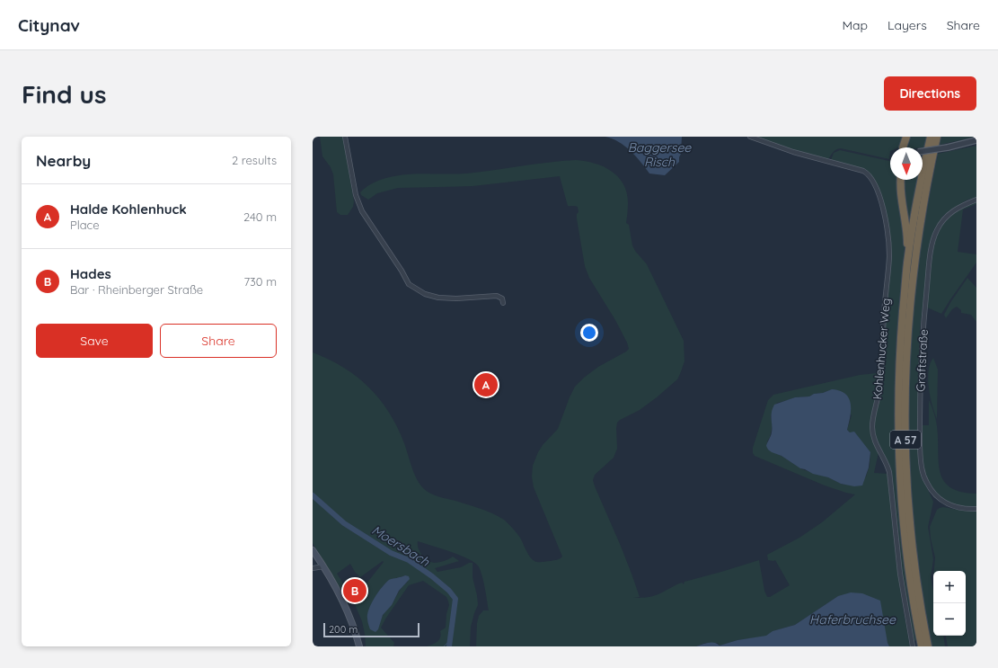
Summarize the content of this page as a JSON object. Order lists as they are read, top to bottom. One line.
{"streets":{"highway":["A 57"],"street":["Kohlenhucker Weg","Graftstraße"]},"water":["Baggersee Risch","Moersbach","Haferbruchsee"],"scale_bar":"200 m","north":"bottom","page":{"header":"Citynav","nav":["Map","Layers","Share"],"buttons":["Directions",["Save","Share"]],"title":"Find us","heading":["Nearby","2 results"],"list":[{"mark":"A","name":"Halde Kohlenhuck","note":"Place","value":"240 m"},{"mark":"B","name":"Hades","note":"Bar · Rheinberger Straße","value":"730 m"}],"pins":["A","B"],"map_buttons":["+","−"],"scale":"200 m"}}
